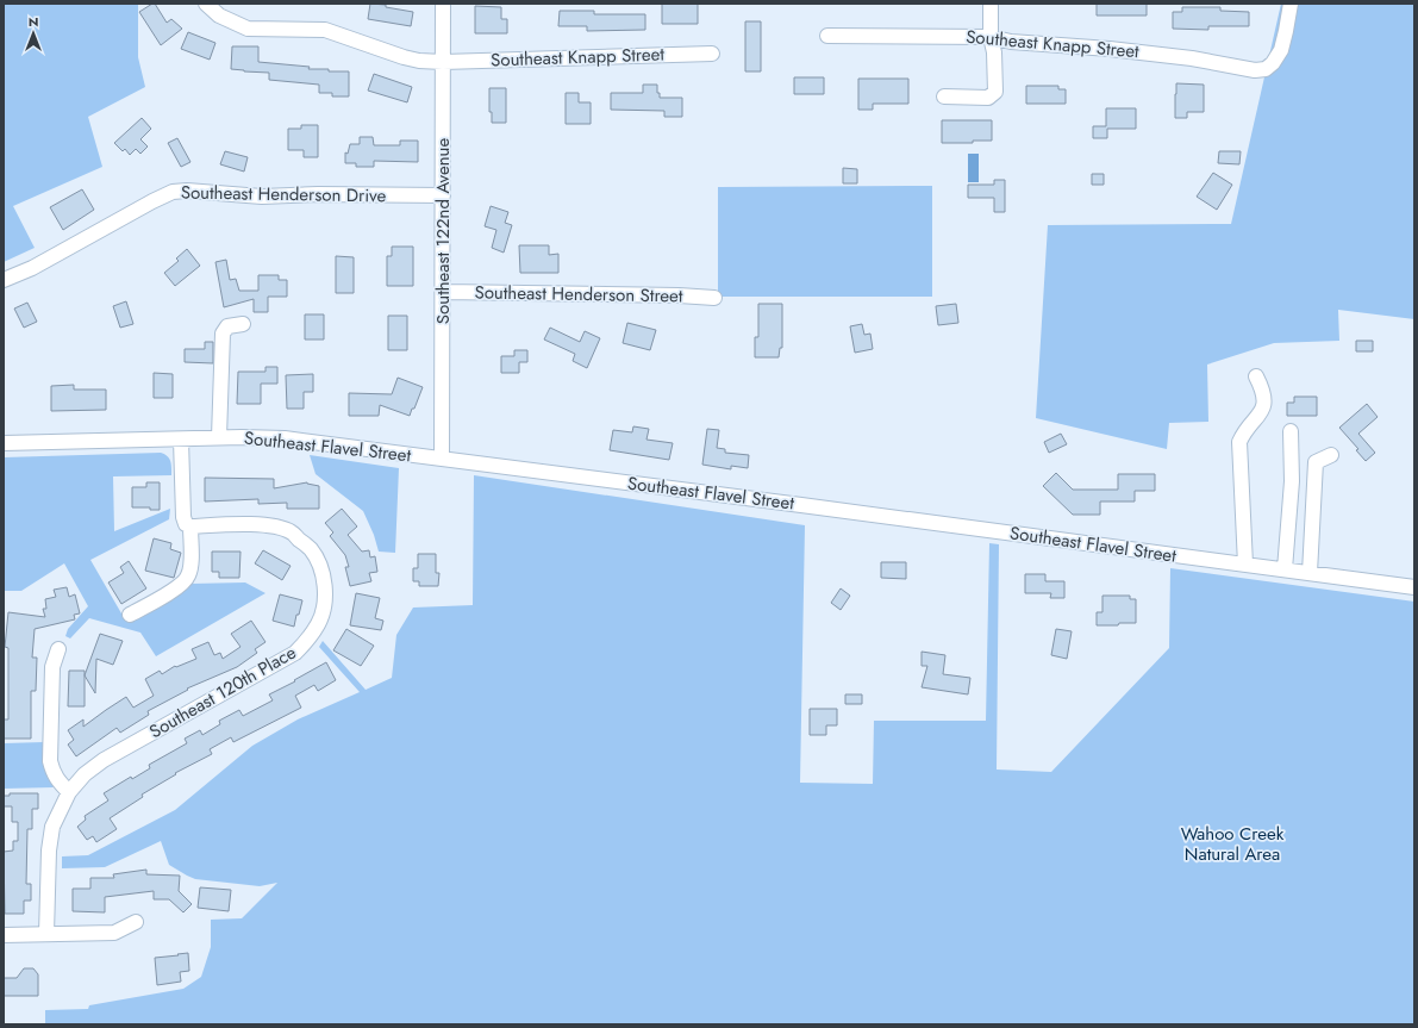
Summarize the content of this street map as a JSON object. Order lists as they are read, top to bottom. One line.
{"streets":{"street":["Southeast Knapp Street","Southeast Henderson Drive","Southeast 122nd Avenue","Southeast Henderson Street","Southeast Flavel Street","Southeast 120th Place"]},"crossings":[["Southeast Knapp Street","Southeast 122nd Avenue"],["Southeast Henderson Drive","Southeast 122nd Avenue"],["Southeast 122nd Avenue","Southeast Henderson Street"],["Southeast 122nd Avenue","Southeast Flavel Street"]],"parks":["Wahoo Creek Natural Area"],"north":"top"}
